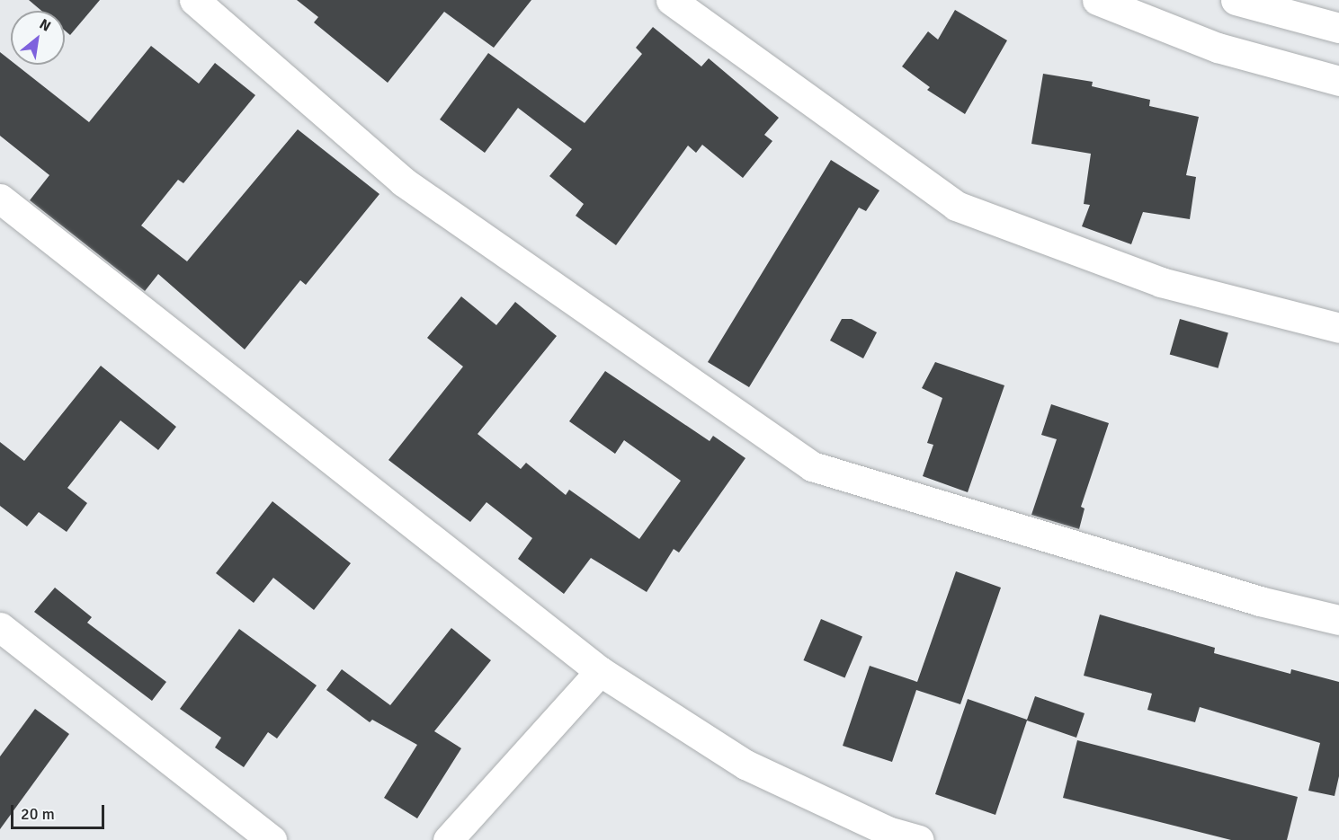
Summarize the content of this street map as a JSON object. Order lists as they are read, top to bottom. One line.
{"scale_bar":"20 m","north":"top right"}
